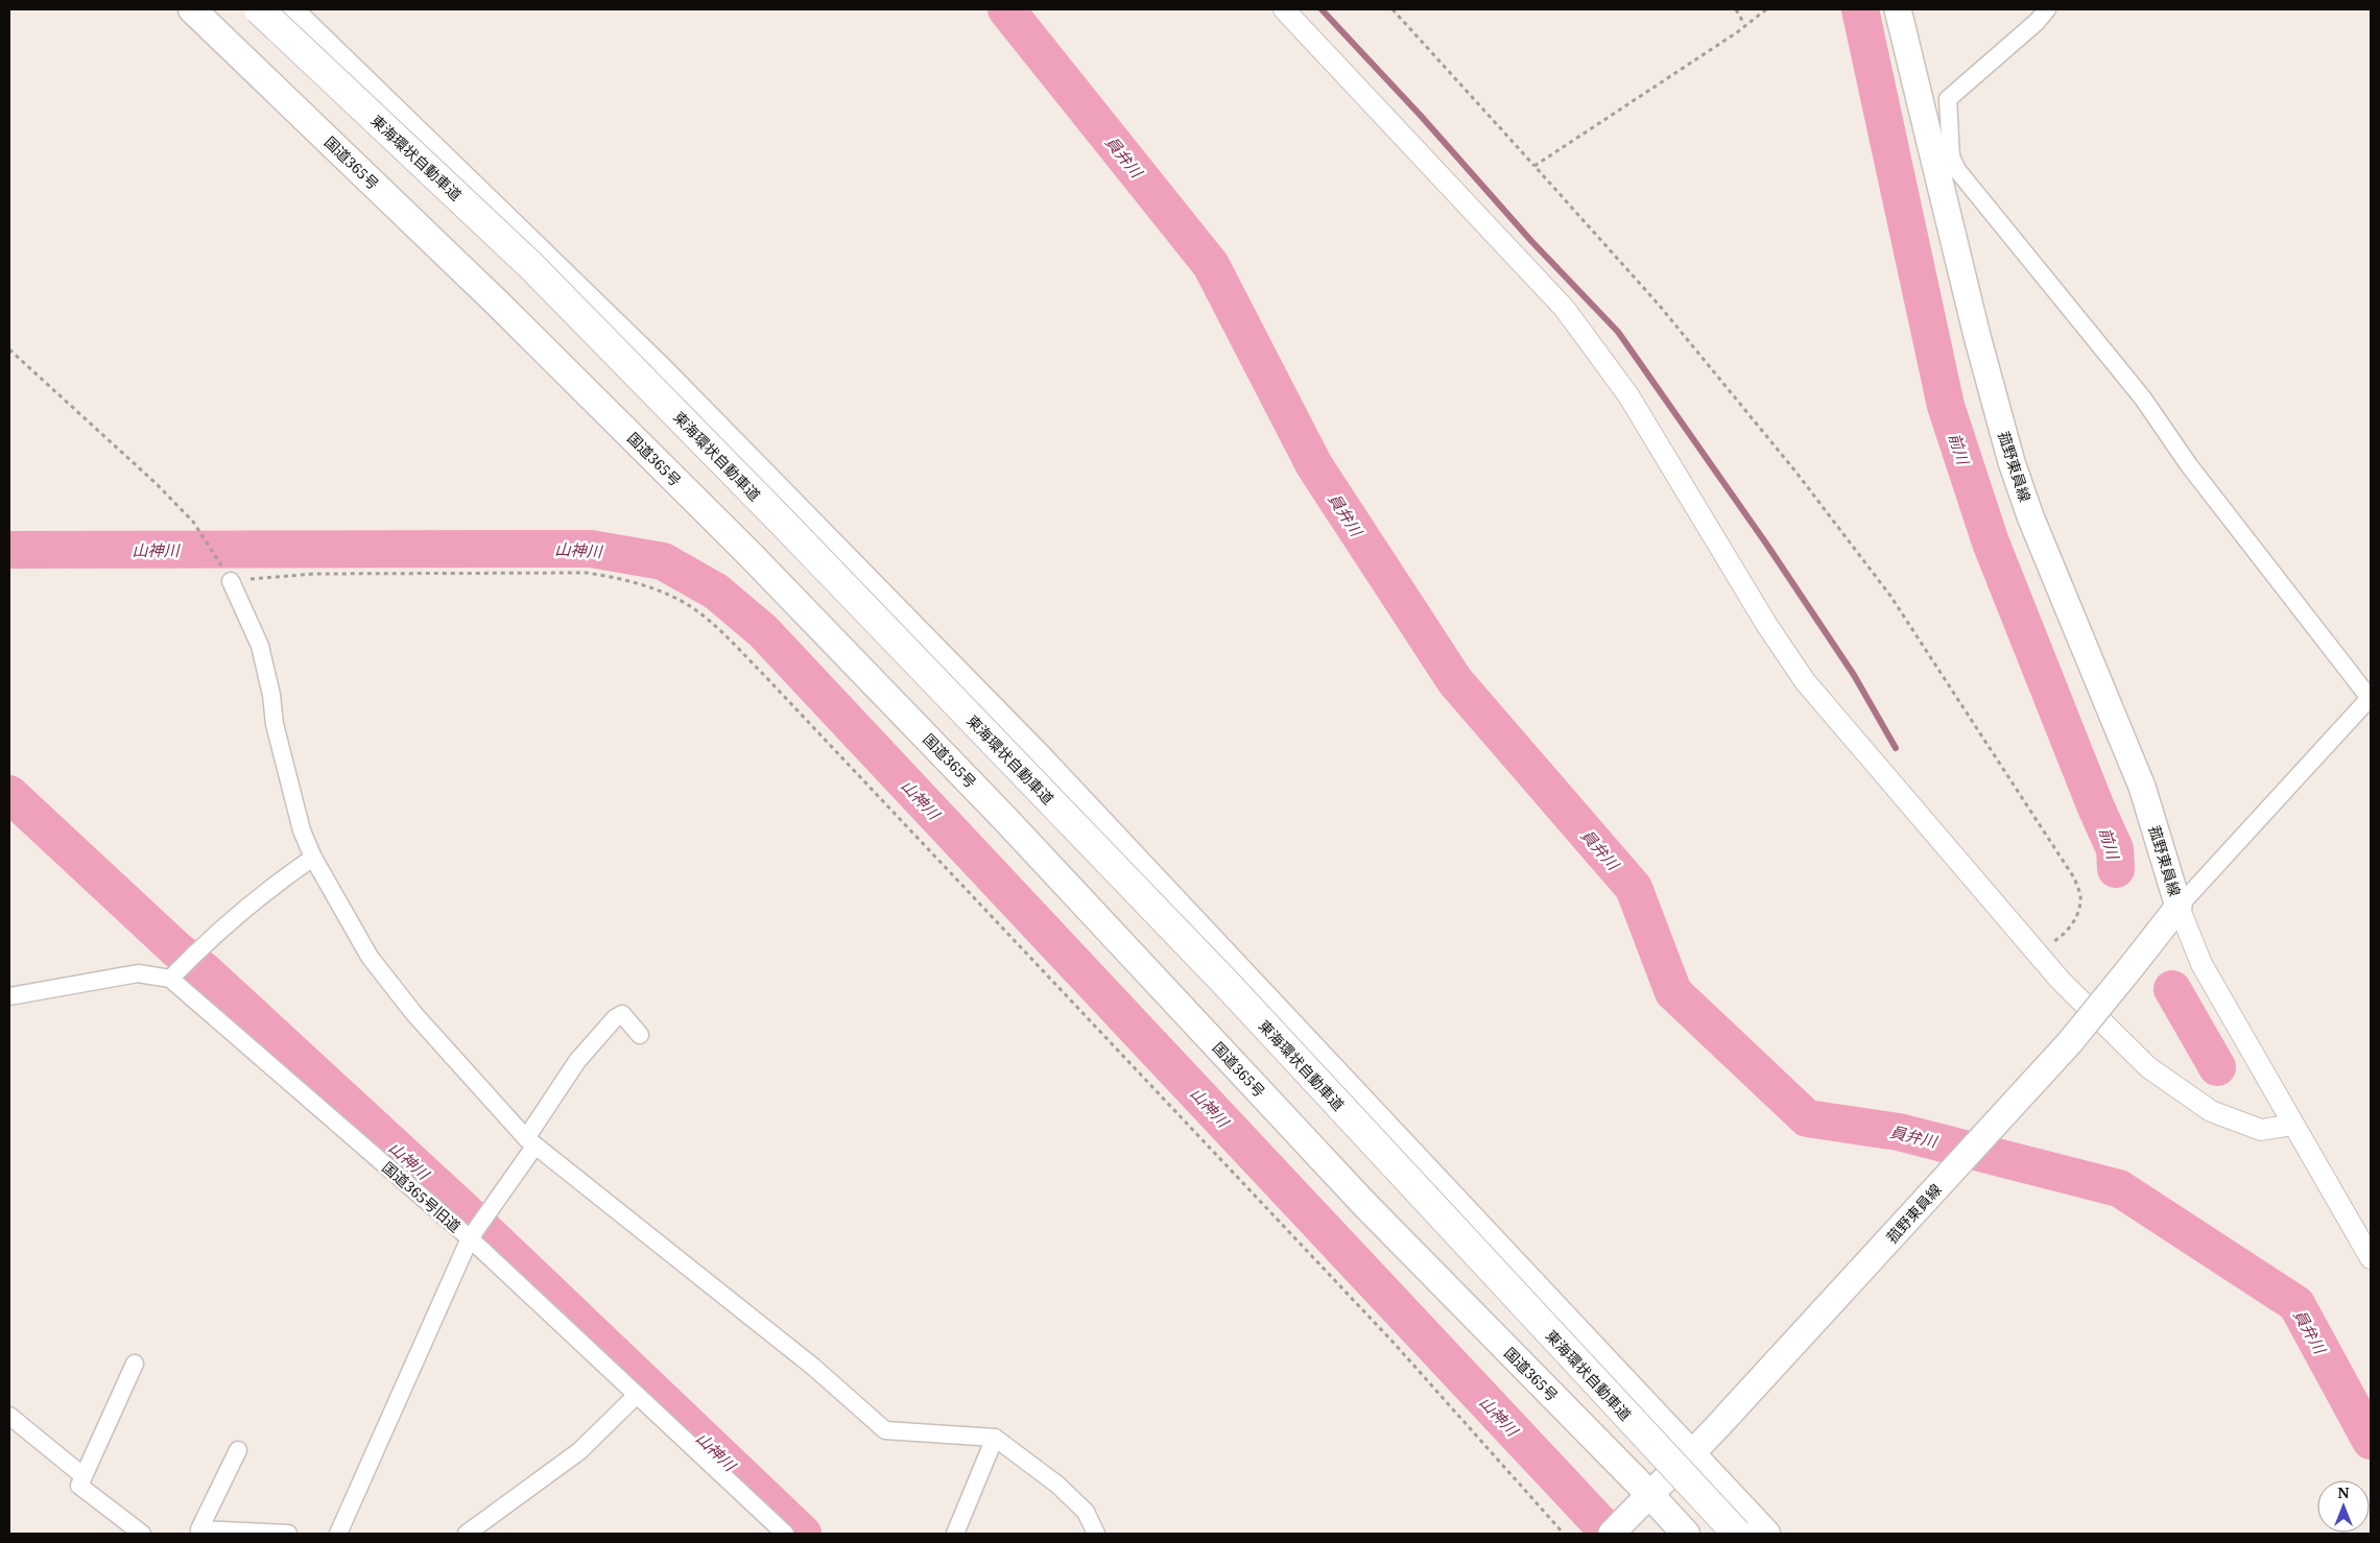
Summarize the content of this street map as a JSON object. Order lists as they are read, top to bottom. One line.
{"streets":{"highway":["東海環状自動車道","国道365号"],"main road":["菰野東員線"],"street":["国道365号旧道"]},"crossings":[["国道365号","菰野東員線"]],"water":["員弁川","前川","山神川"],"north":"top"}
